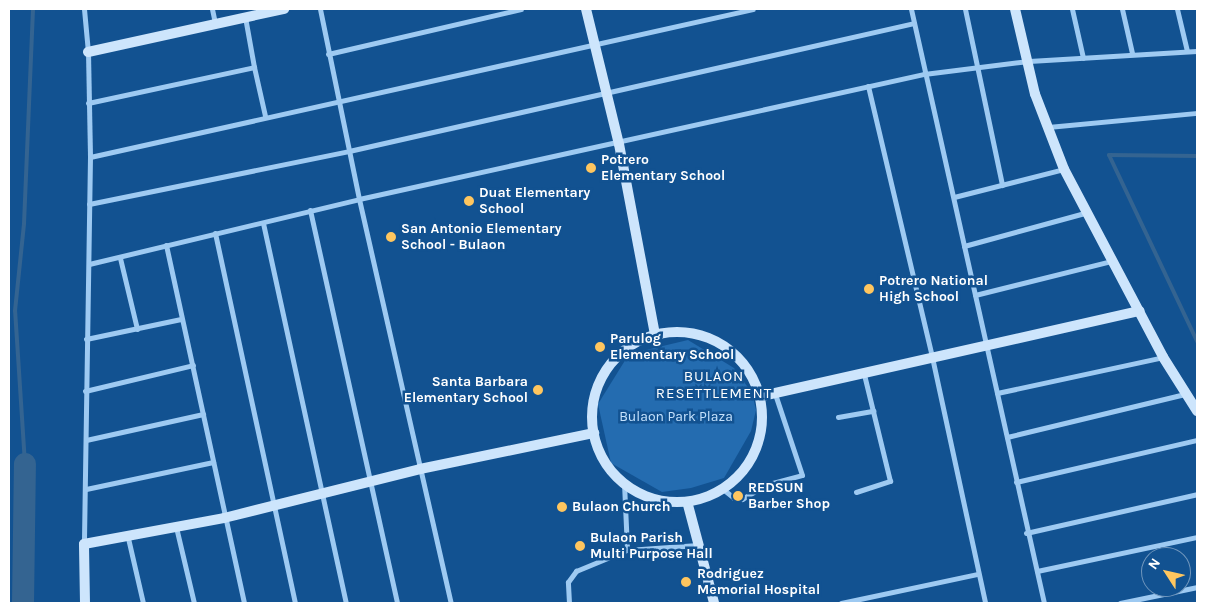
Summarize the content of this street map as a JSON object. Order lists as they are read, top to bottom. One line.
{"districts":["BULAON RESETTLEMENT"],"parks":["Bulaon Park Plaza"],"places":["Potrero Elementary School","Duat Elementary School","San Antonio Elementary School - Bulaon","Potrero National High School","Parulog Elementary School","Santa Barbara Elementary School","REDSUN Barber Shop","Bulaon Church","Bulaon Parish Multi Purpose Hall","Rodriguez Memorial Hospital"],"north":"top left"}
